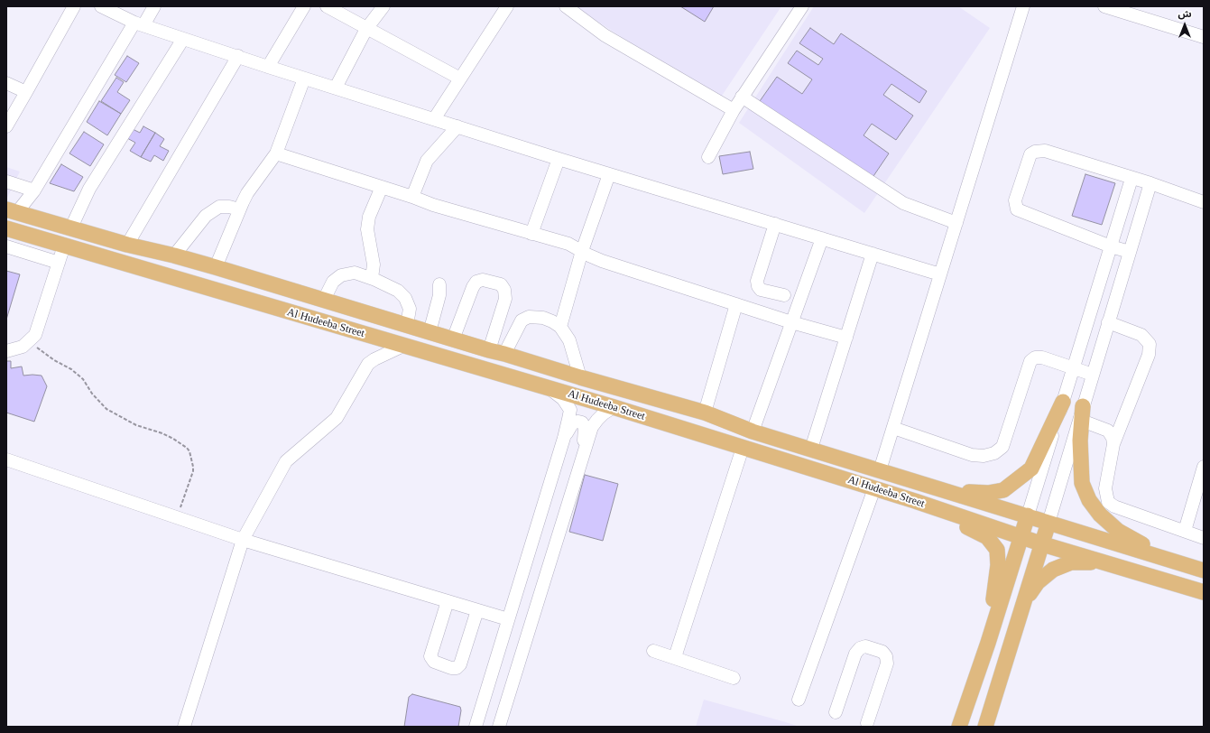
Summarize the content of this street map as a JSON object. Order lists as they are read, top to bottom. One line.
{"streets":{"main road":["Al Hudeeba Street"]},"north":"top"}
